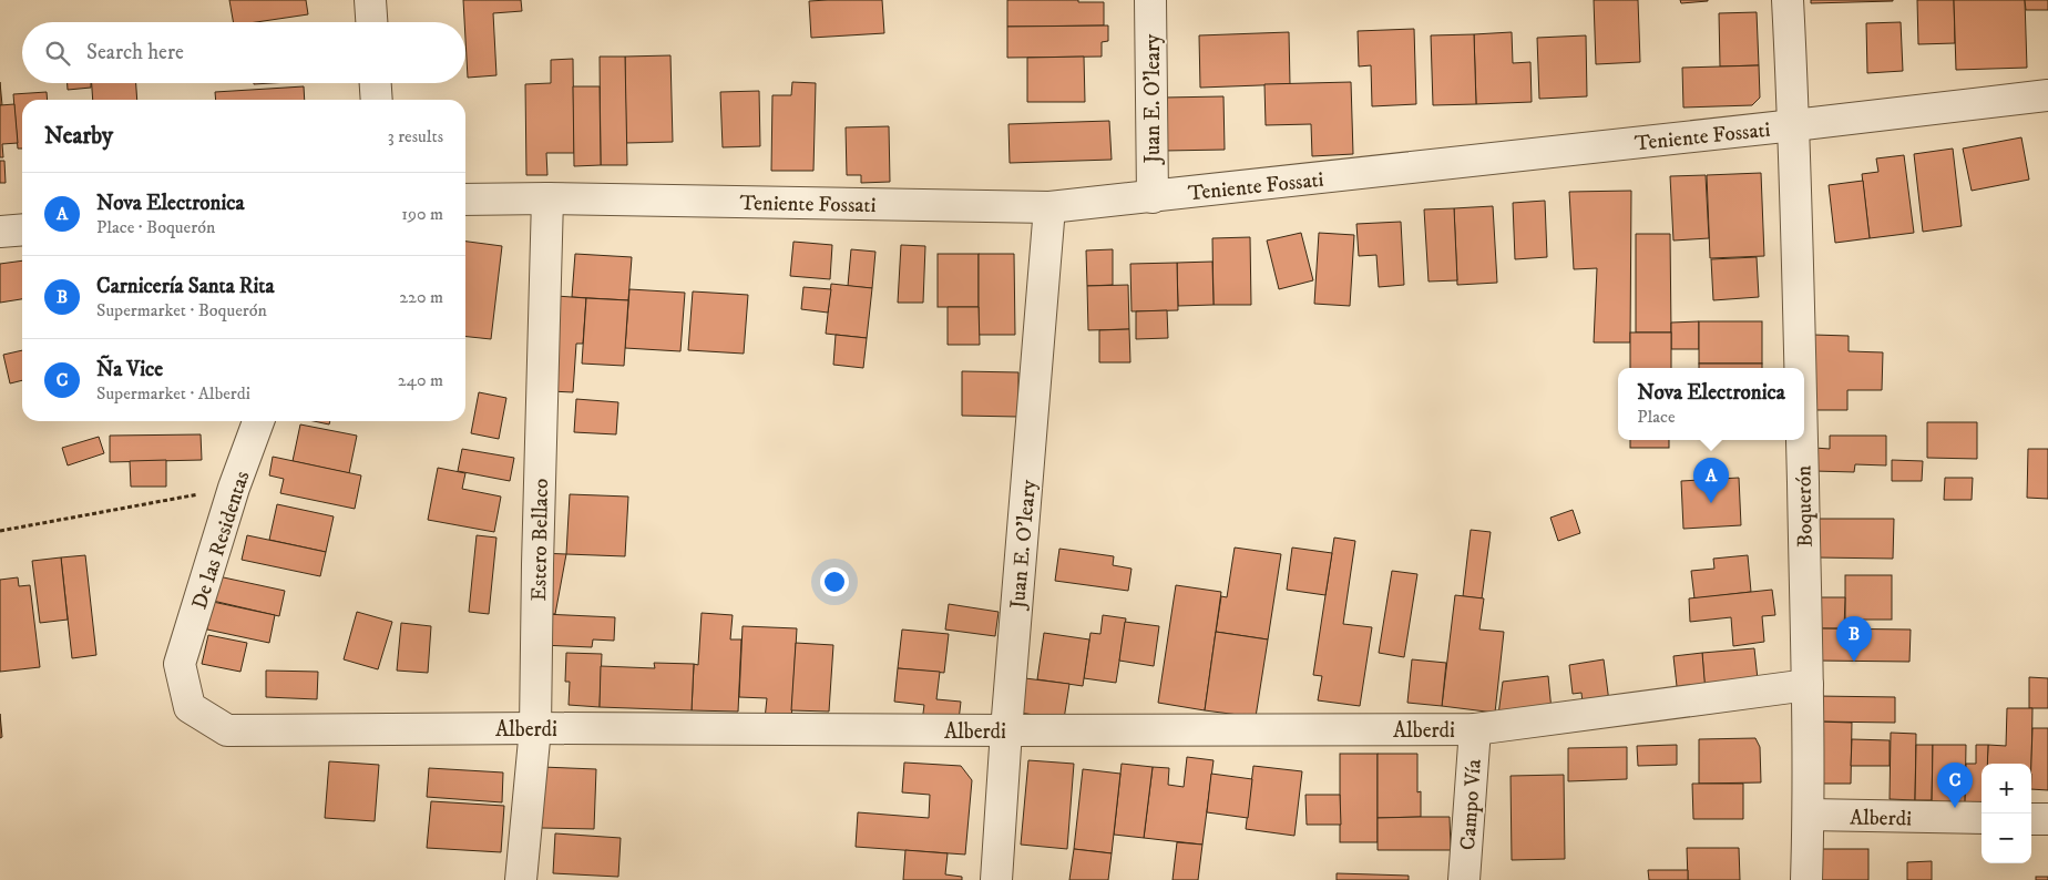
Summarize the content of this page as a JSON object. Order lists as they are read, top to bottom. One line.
{"streets":{"street":["Juan E. O'leary","Teniente Fossati","Boquerón","De las Residentas","Estero Bellaco","Alberdi","Campo Vía"]},"crossings":[["Juan E. O'leary","Teniente Fossati"],["Juan E. O'leary","Alberdi"],["Teniente Fossati","Boquerón"],["Teniente Fossati","Estero Bellaco"],["Boquerón","Alberdi"],["De las Residentas","Alberdi"],["Estero Bellaco","Alberdi"],["Alberdi","Campo Vía"]],"page":{"search":"Search here","heading":["Nearby","3 results"],"list":[{"mark":"A","name":"Nova Electronica","note":"Place · Boquerón","value":"190 m"},{"mark":"B","name":"Carnicería Santa Rita","note":"Supermarket · Boquerón","value":"220 m"},{"mark":"C","name":"Ña Vice","note":"Supermarket · Alberdi","value":"240 m"}],"popup":["Nova Electronica","Place"],"pins":["A","B","C"],"map_buttons":["+","−"]}}
